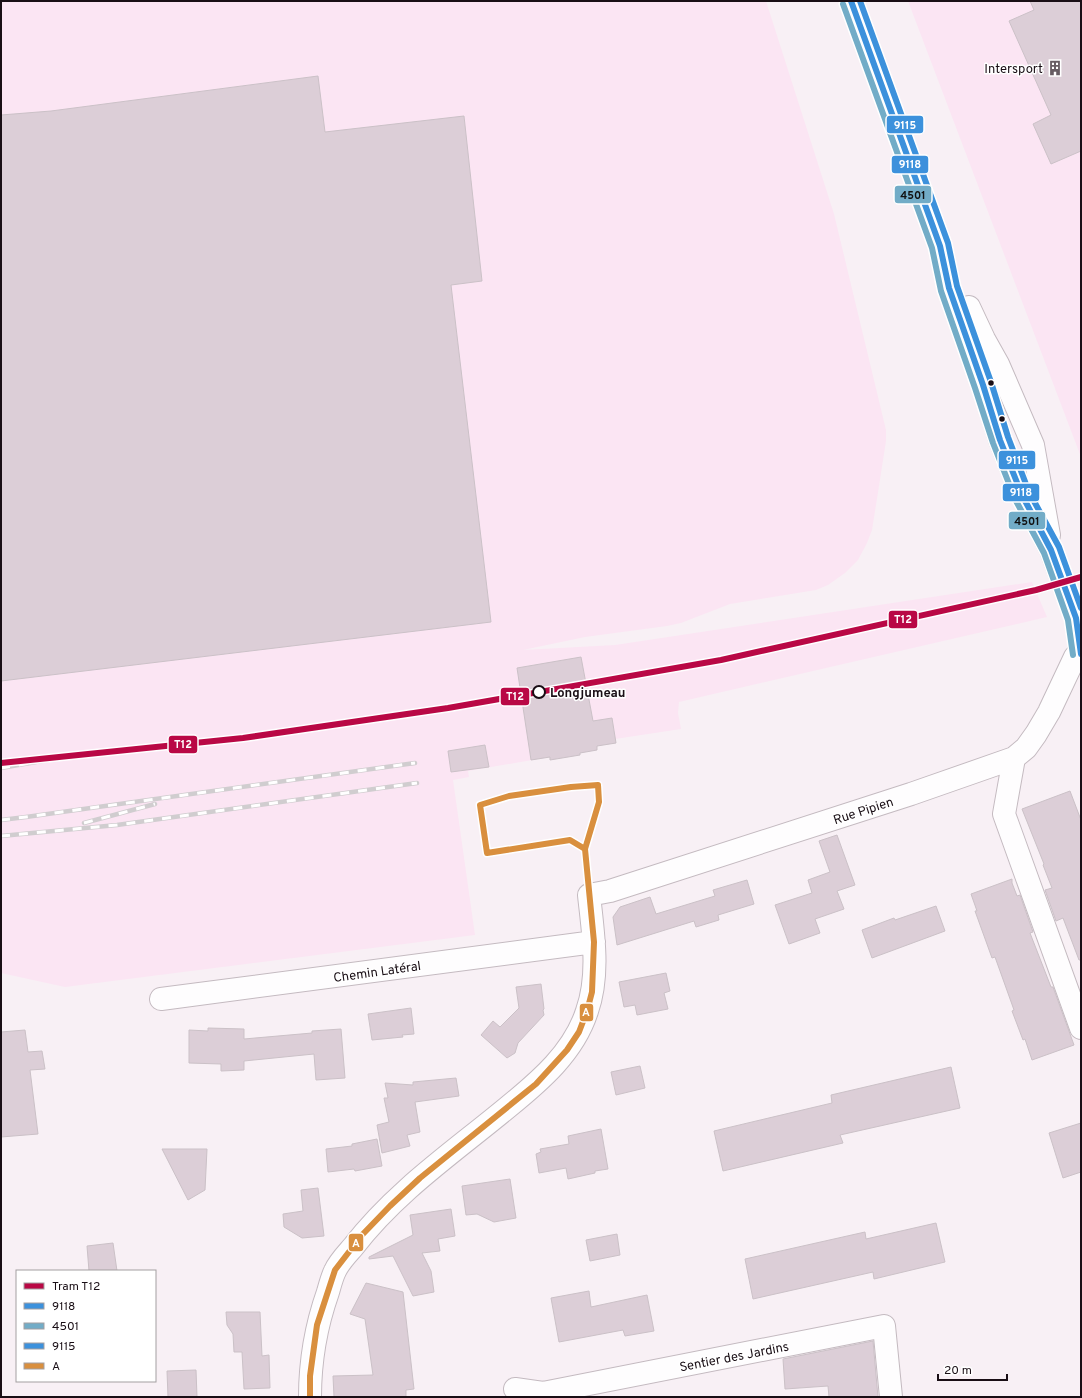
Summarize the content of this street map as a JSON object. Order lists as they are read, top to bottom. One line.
{"streets":{"street":["Rue Pipien","Chemin Latéral","Sentier des Jardins"]},"crossings":[["Rue Pipien","Chemin Latéral"]],"places":{"building":["Intersport"],"other":["Longjumeau"]},"lines":["transit line 9118","transit line 9115","transit line 4501","tram line T12","transit line A"],"legend":["Tram T12","9118","4501","9115","A"],"scale_bar":"20 m"}
